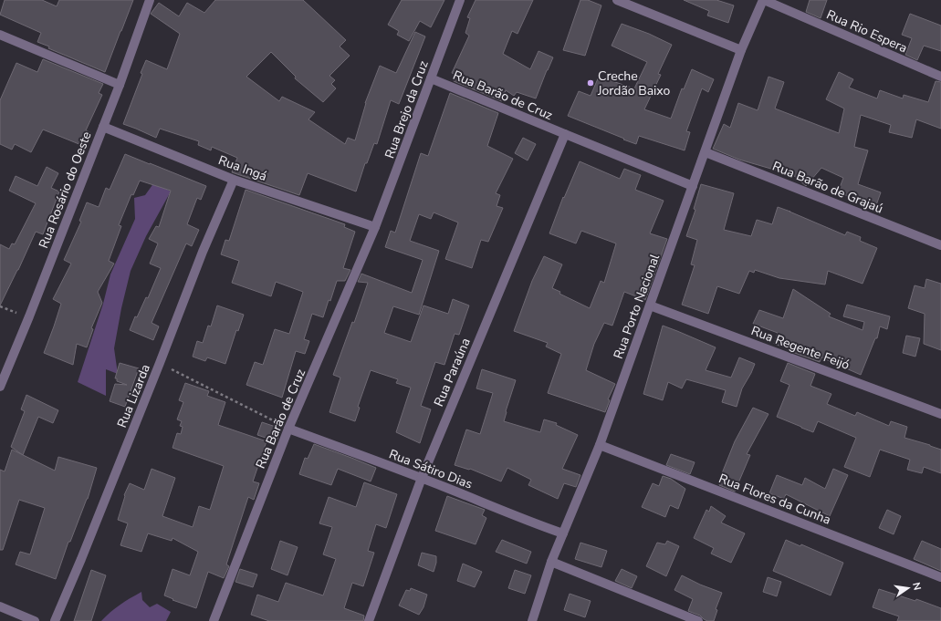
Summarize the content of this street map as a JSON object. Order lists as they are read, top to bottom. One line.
{"streets":{"street":["Rua Rio Espera","Rua Barão de Cruz","Rua Brejo da Cruz","Rua Ingá","Rua Barão de Grajaú","Rua Rosário do Oeste","Rua Porto Nacional","Rua Regente Feijó","Rua Paraúna","Rua Lizarda","Rua Sátiro Dias","Rua Flores da Cunha"]},"crossings":[["Rua Rio Espera","Rua Porto Nacional"],["Rua Barão de Cruz","Rua Brejo da Cruz"],["Rua Barão de Cruz","Rua Ingá"],["Rua Barão de Cruz","Rua Paraúna"],["Rua Barão de Cruz","Rua Sátiro Dias"],["Rua Brejo da Cruz","Rua Ingá"],["Rua Ingá","Rua Rosário do Oeste"],["Rua Ingá","Rua Lizarda"],["Rua Barão de Grajaú","Rua Porto Nacional"],["Rua Porto Nacional","Rua Regente Feijó"],["Rua Porto Nacional","Rua Sátiro Dias"],["Rua Porto Nacional","Rua Flores da Cunha"],["Rua Paraúna","Rua Sátiro Dias"]],"places":["Creche Jordão Baixo"],"north":"right"}
